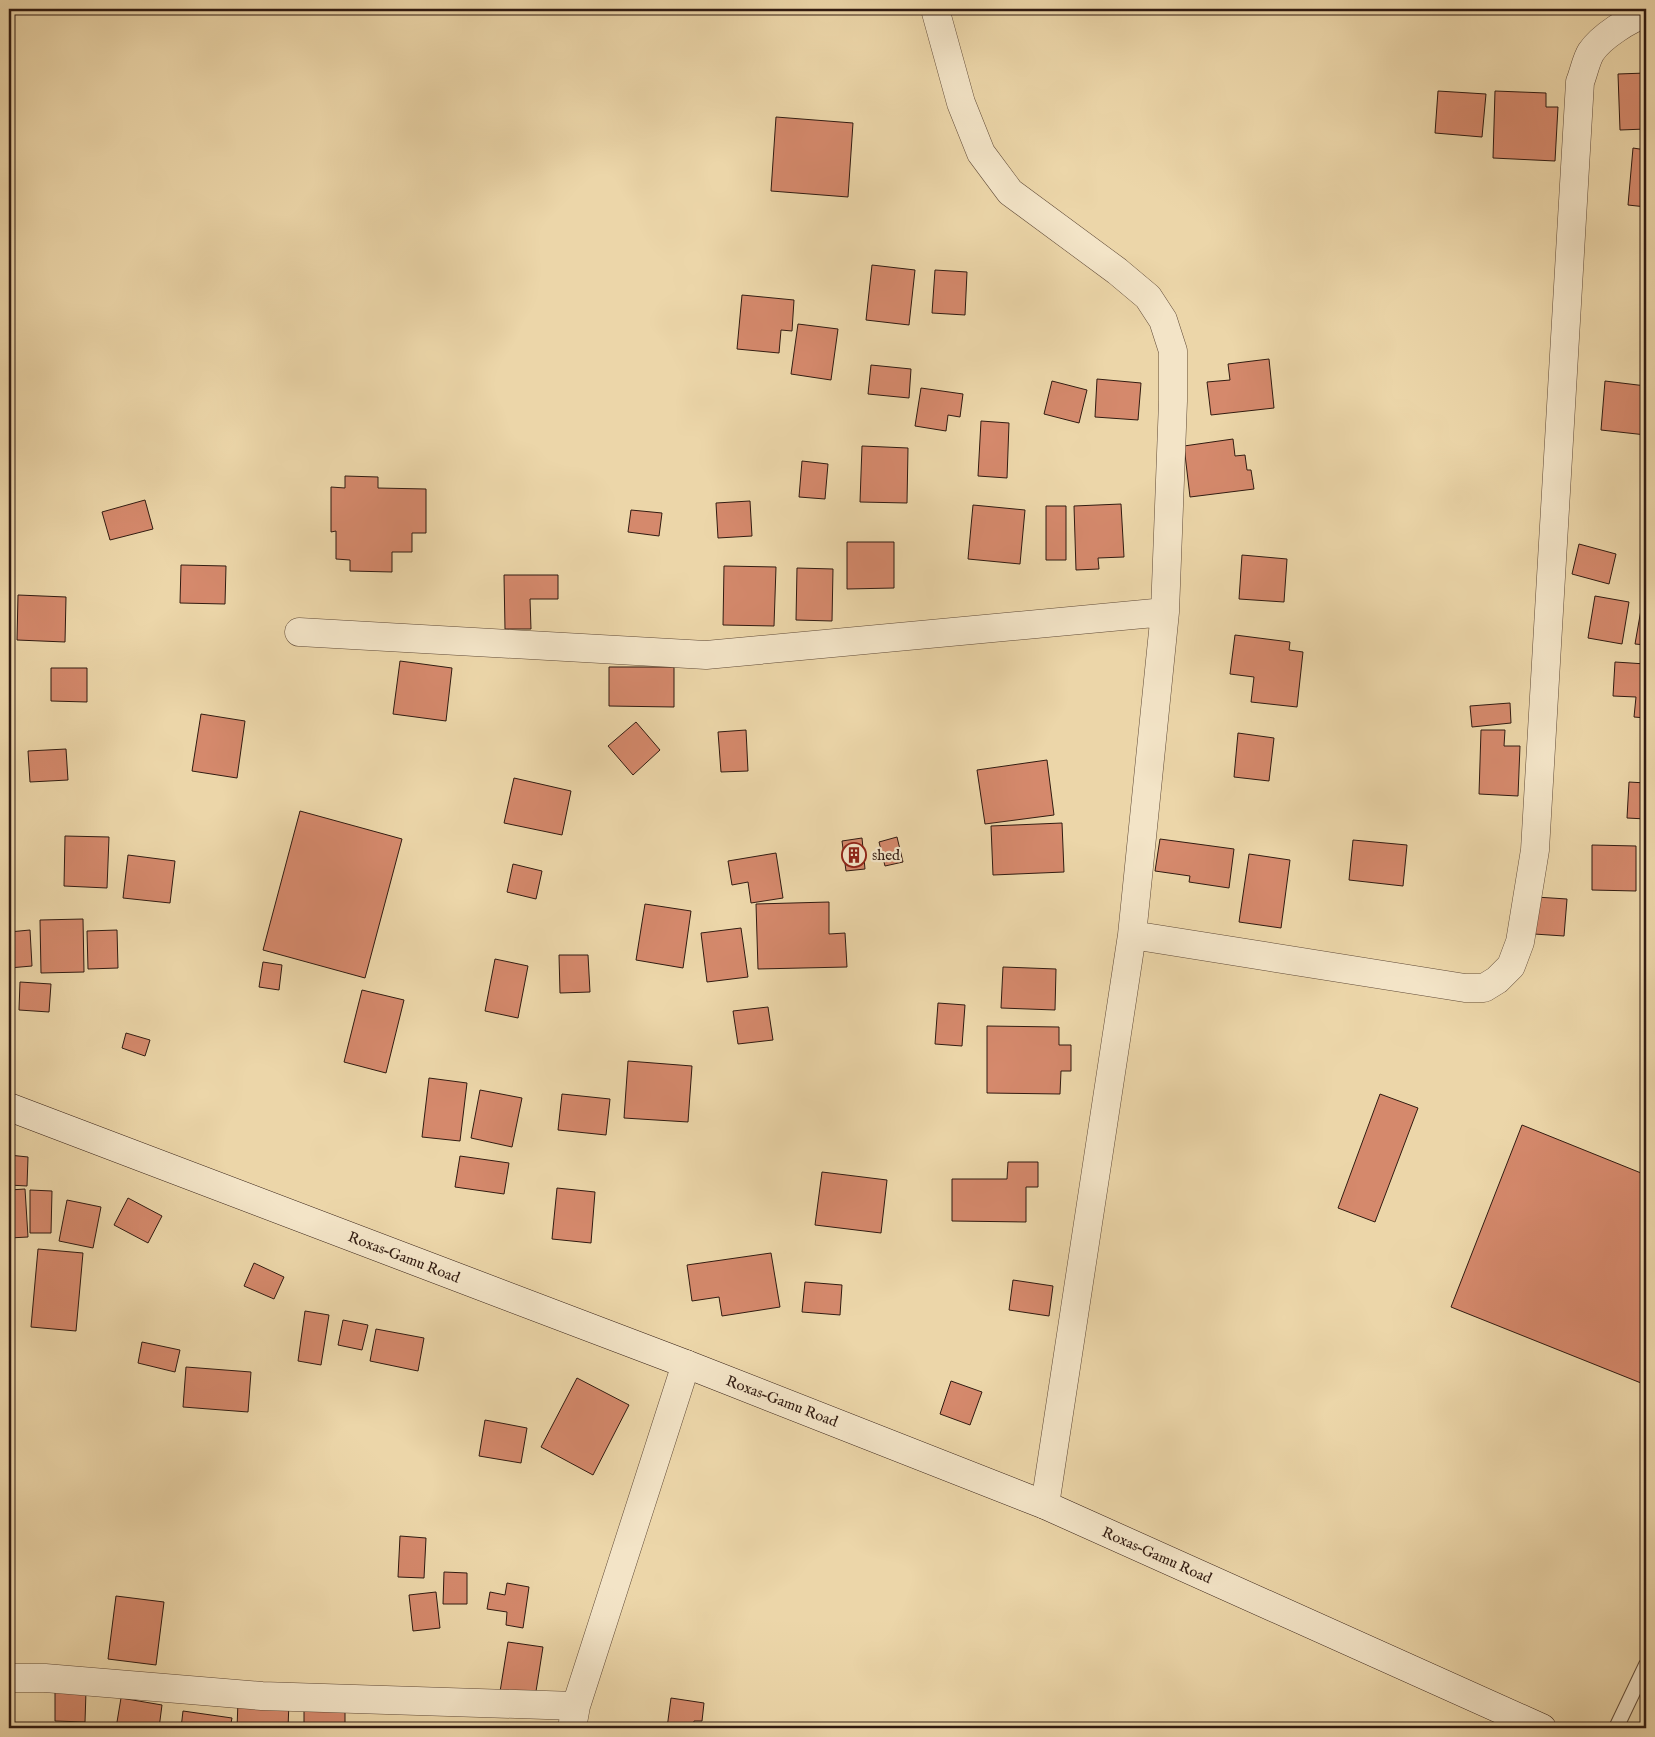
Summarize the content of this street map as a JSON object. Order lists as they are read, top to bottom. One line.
{"streets":{"street":["Roxas–Gamu Road"]},"places":{"building":["shed"]}}
